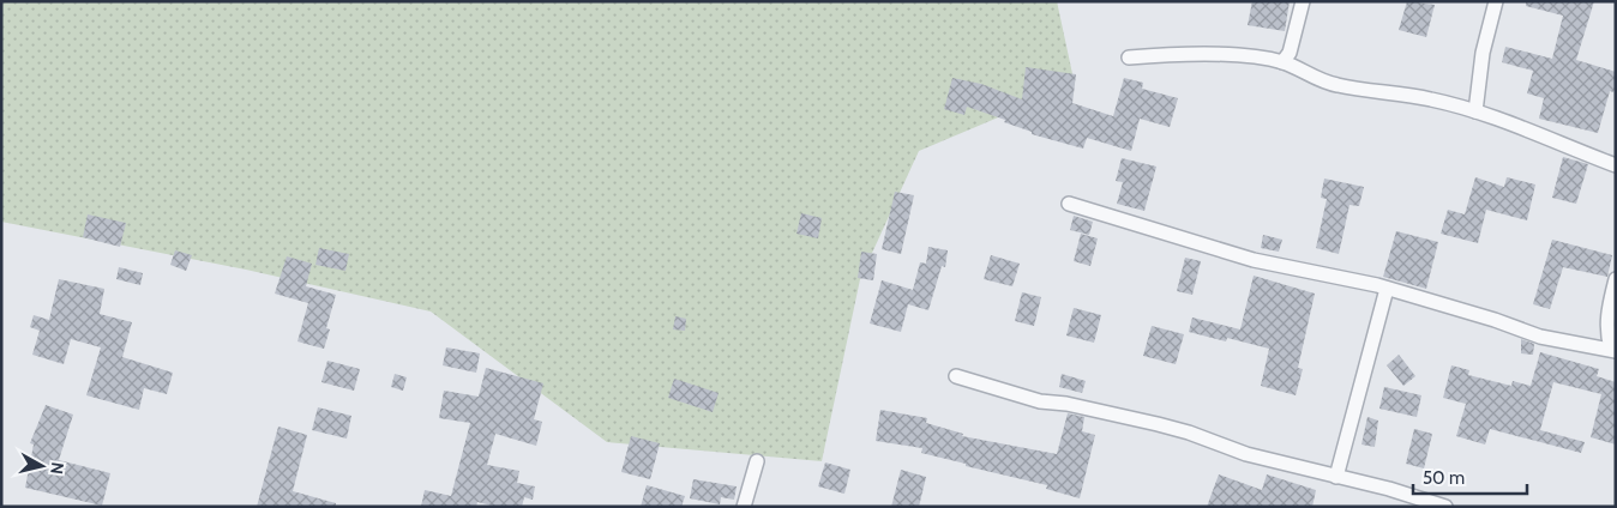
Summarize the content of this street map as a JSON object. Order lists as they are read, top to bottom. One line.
{"scale_bar":"50 m","north":"right"}
